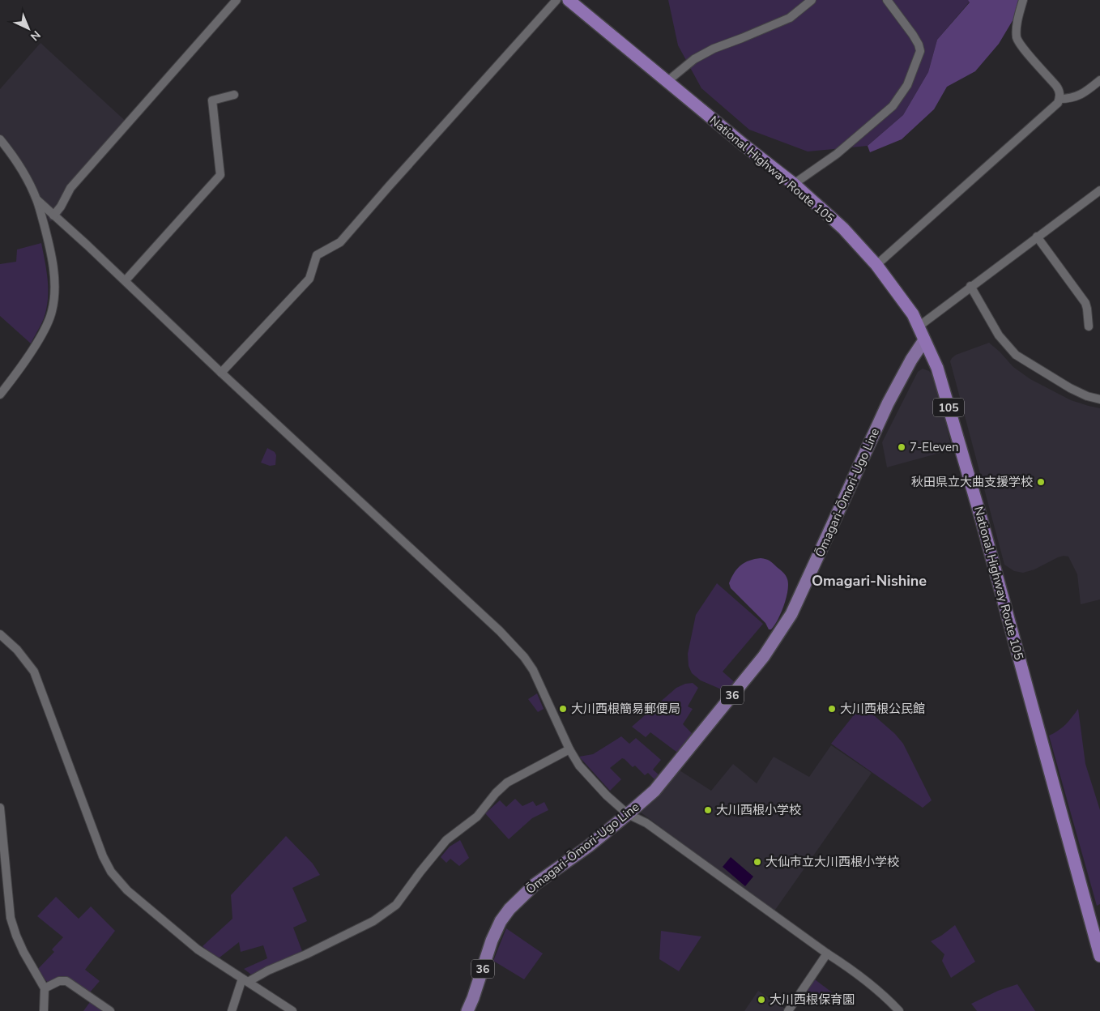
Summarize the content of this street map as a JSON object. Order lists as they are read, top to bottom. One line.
{"streets":{"highway":["National Highway Route 105","105"],"main road":["Ōmagari-Ōmori-Ugo Line","36"]},"crossings":[["National Highway Route 105","Ōmagari-Ōmori-Ugo Line"]],"districts":["Omagari-Nishine"],"places":["7-Eleven","秋田県立大曲支援学校","大川西根簡易郵便局","大川西根公民館","大川西根小学校","大仙市立大川西根小学校","大川西根保育園"],"north":"bottom right"}
